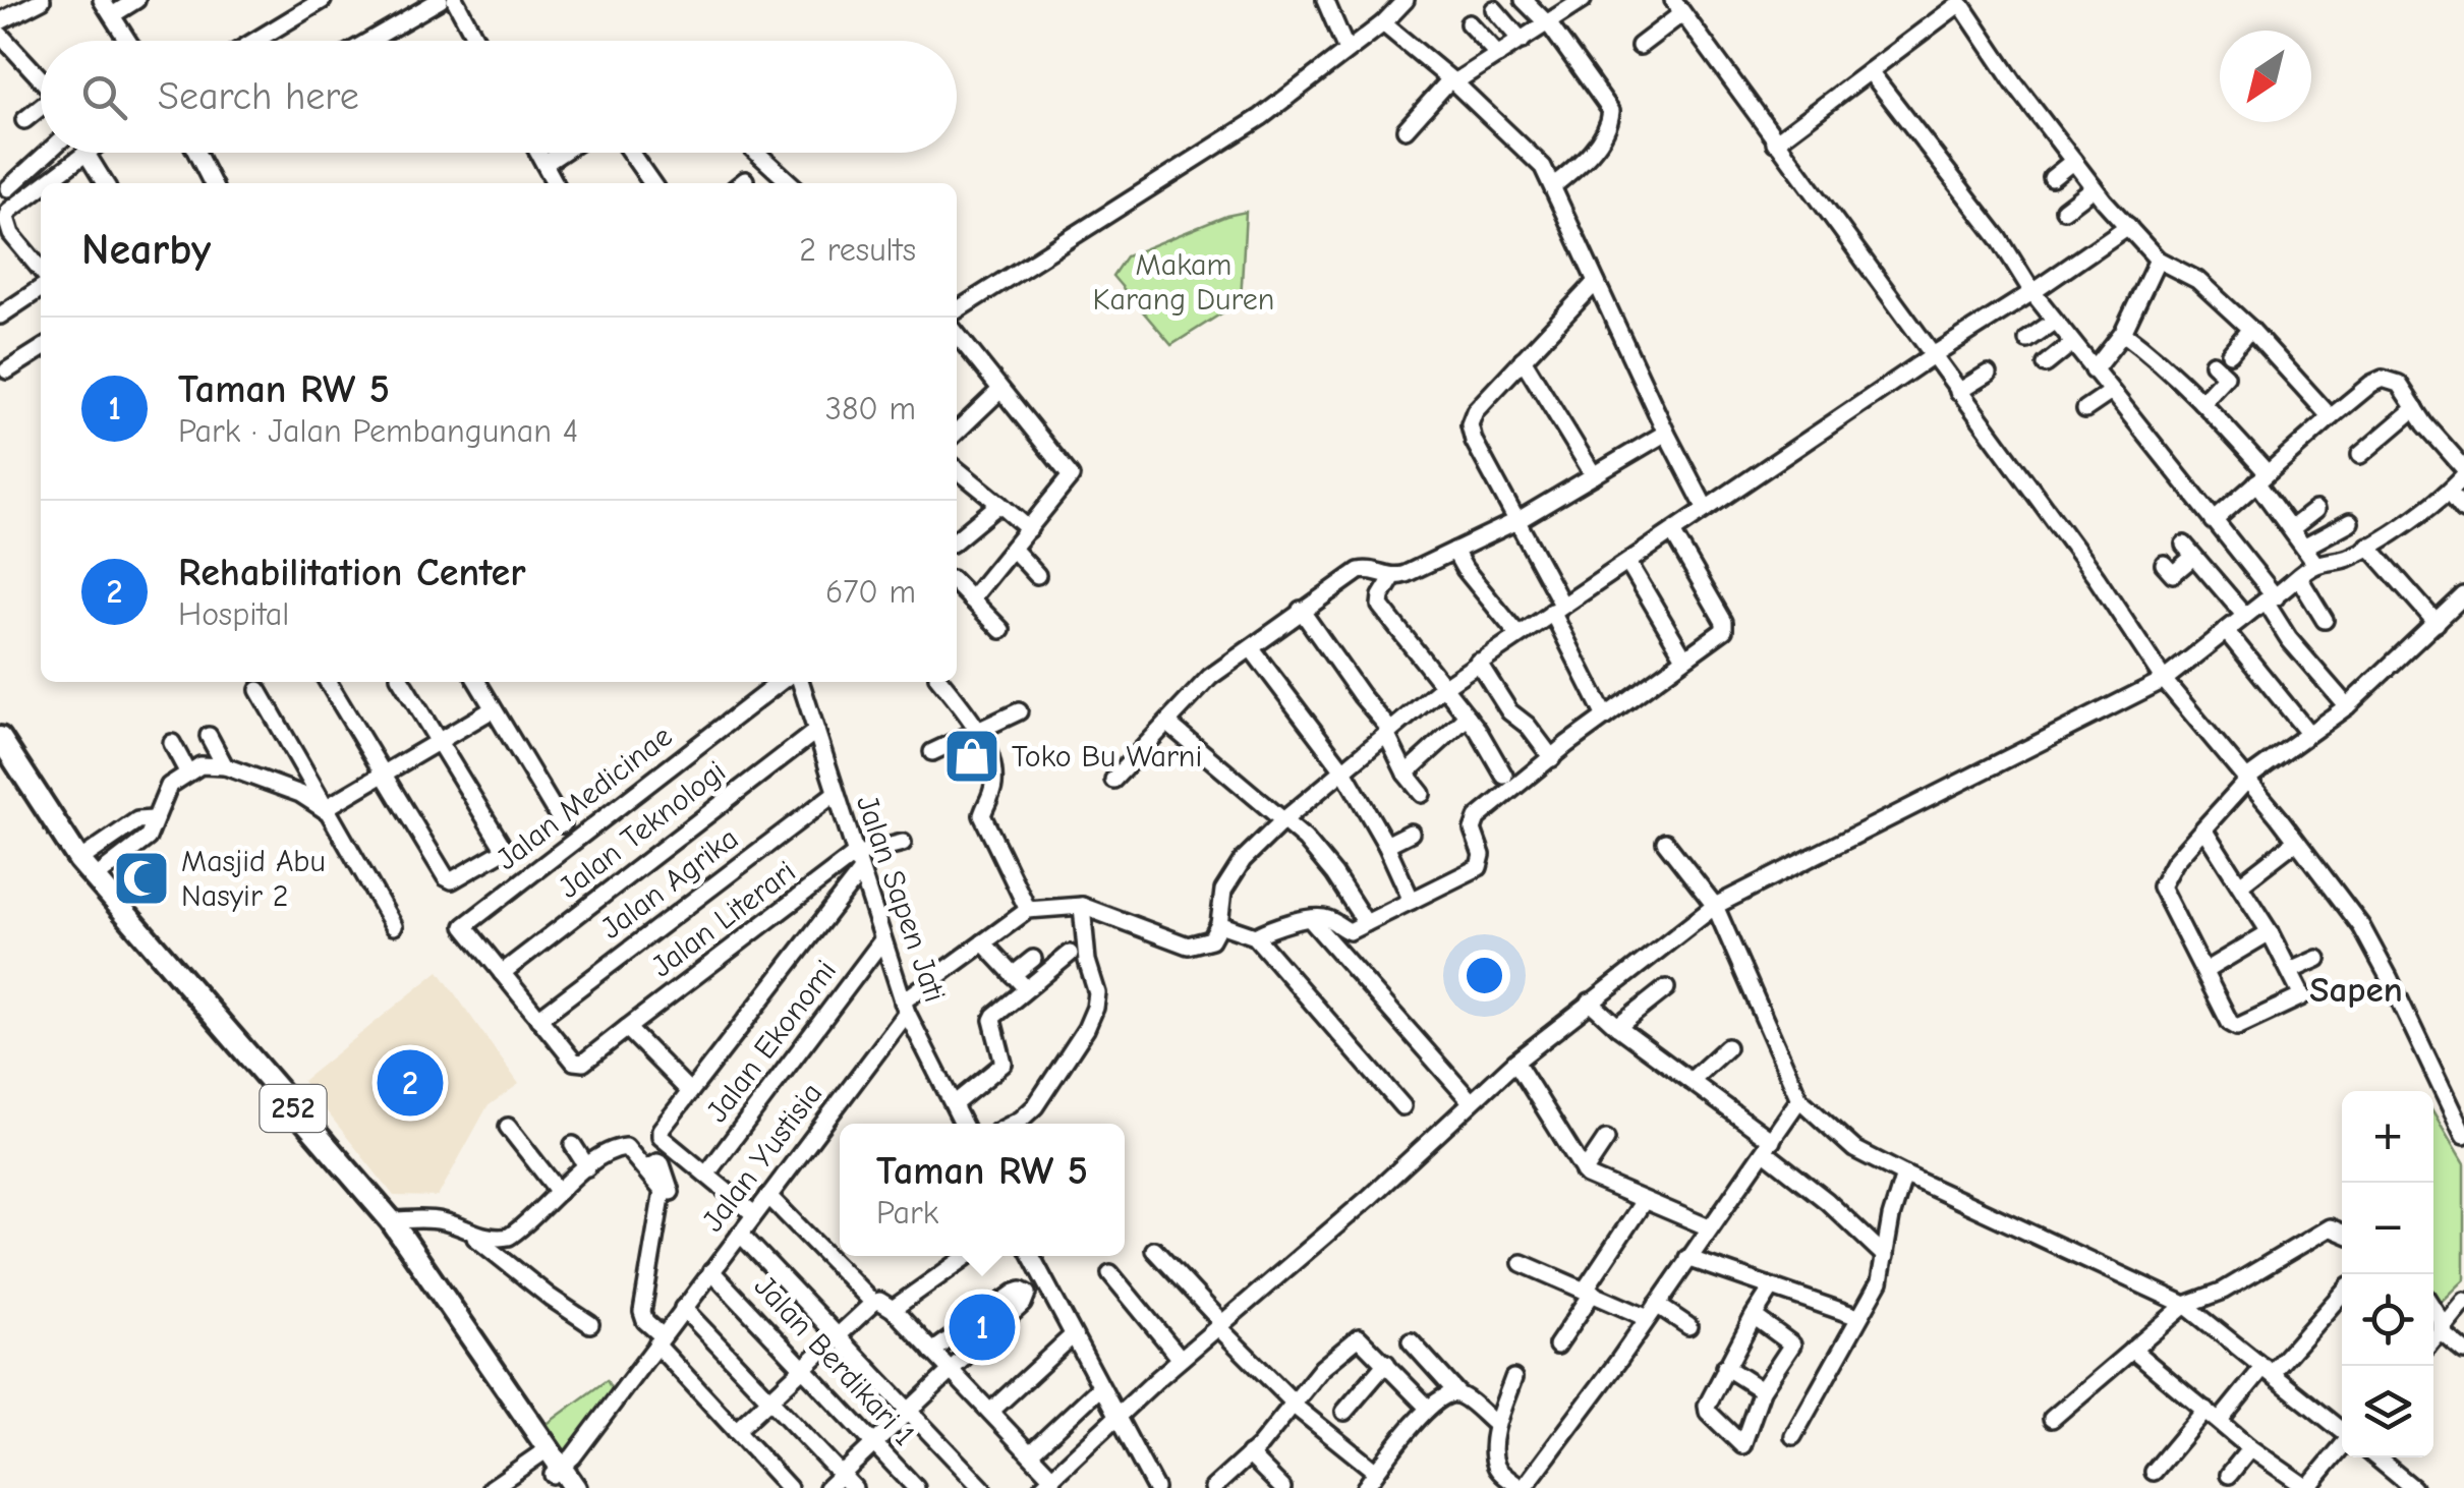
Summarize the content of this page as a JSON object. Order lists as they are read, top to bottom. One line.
{"streets":{"main road":["252"],"street":["Jalan Medicinae","Jalan Teknologi","Jalan Agrika","Jalan Sapen Jati","Jalan Literari","Jalan Ekonomi","Jalan Yustisia","Jalan Berdikari 1"]},"crossings":[["Jalan Medicinae","Jalan Teknologi"],["Jalan Teknologi","Jalan Sapen Jati"],["Jalan Agrika","Jalan Sapen Jati"],["Jalan Agrika","Jalan Literari"],["Jalan Sapen Jati","Jalan Literari"],["Jalan Sapen Jati","Jalan Ekonomi"],["Jalan Sapen Jati","Jalan Yustisia"],["252","Jalan Yustisia"],["Jalan Yustisia","Jalan Berdikari 1"]],"districts":["Sapen"],"parks":["Makam Karang Duren"],"places":{"shop":["Toko Bu Warni"],"mosque":["Masjid Abu Nasyir 2"]},"north":"bottom left","page":{"search":"Search here","heading":["Nearby","2 results"],"list":[{"mark":"1","name":"Taman RW 5","note":"Park · Jalan Pembangunan 4","value":"380 m"},{"mark":"2","name":"Rehabilitation Center","note":"Hospital","value":"670 m"}],"pins":["2","1"],"map_buttons":["+","−"],"popup":["Taman RW 5","Park"]}}
